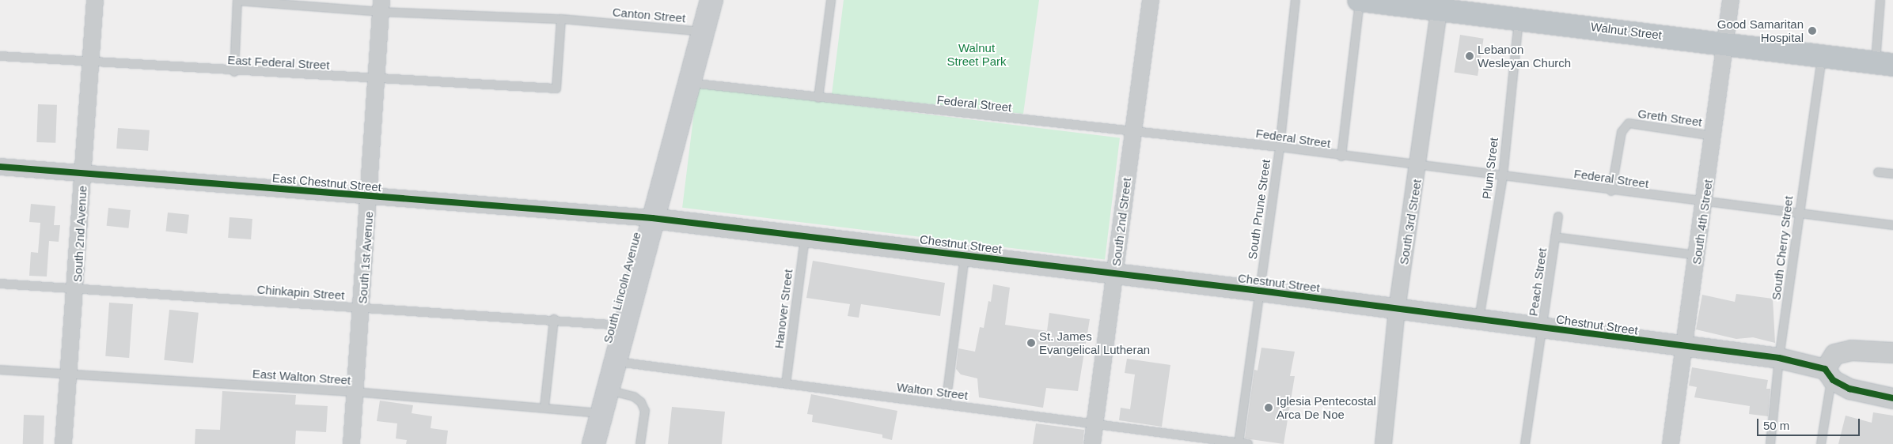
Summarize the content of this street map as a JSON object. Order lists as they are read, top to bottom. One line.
{"streets":{"highway":["Walnut Street"],"main road":["South Lincoln Avenue"],"street":["East Chestnut Street","South 2nd Street","South 3rd Street","South 4th Street","South 2nd Avenue","Chestnut Street","South 1st Avenue"],"lane":["Canton Street","East Federal Street","Federal Street","Greth Street","Plum Street","South Prune Street","South Cherry Street","Peach Street","Chinkapin Street","Hanover Street","East Walton Street","Walton Street"]},"crossings":[["Canton Street","East Federal Street"],["Canton Street","South 1st Avenue"],["Canton Street","South Lincoln Avenue"],["Walnut Street","Plum Street"],["Walnut Street","South 3rd Street"],["Walnut Street","South 4th Street"],["Walnut Street","South Cherry Street"],["East Federal Street","South 2nd Avenue"],["East Federal Street","South 1st Avenue"],["Federal Street","Greth Street"],["Federal Street","Plum Street"],["Federal Street","South Prune Street"],["Federal Street","South 2nd Street"],["Federal Street","South 3rd Street"],["Federal Street","South 4th Street"],["Federal Street","South Cherry Street"],["Federal Street","South Lincoln Avenue"],["Greth Street","South 4th Street"],["Plum Street","Chestnut Street"],["East Chestnut Street","South 2nd Avenue"],["East Chestnut Street","Chestnut Street"],["East Chestnut Street","South 1st Avenue"],["East Chestnut Street","South Lincoln Avenue"],["South Prune Street","Chestnut Street"],["South Prune Street","Walton Street"],["South 2nd Street","Chestnut Street"],["South 2nd Street","Walton Street"],["South 3rd Street","Chestnut Street"],["South 4th Street","Chestnut Street"],["South 2nd Avenue","Chinkapin Street"],["South 2nd Avenue","East Walton Street"],["Chestnut Street","South Cherry Street"],["Chestnut Street","Peach Street"],["Chestnut Street","South Lincoln Avenue"],["Chestnut Street","Hanover Street"],["South 1st Avenue","Chinkapin Street"],["South 1st Avenue","East Walton Street"],["South Lincoln Avenue","Chinkapin Street"],["South Lincoln Avenue","East Walton Street"],["South Lincoln Avenue","Walton Street"],["Hanover Street","Walton Street"]],"parks":["Walnut Street Park"],"places":["Good Samaritan Hospital","Lebanon Wesleyan Church","St. James Evangelical Lutheran","Iglesia Pentecostal Arca De Noe"],"scale_bar":"50 m"}
